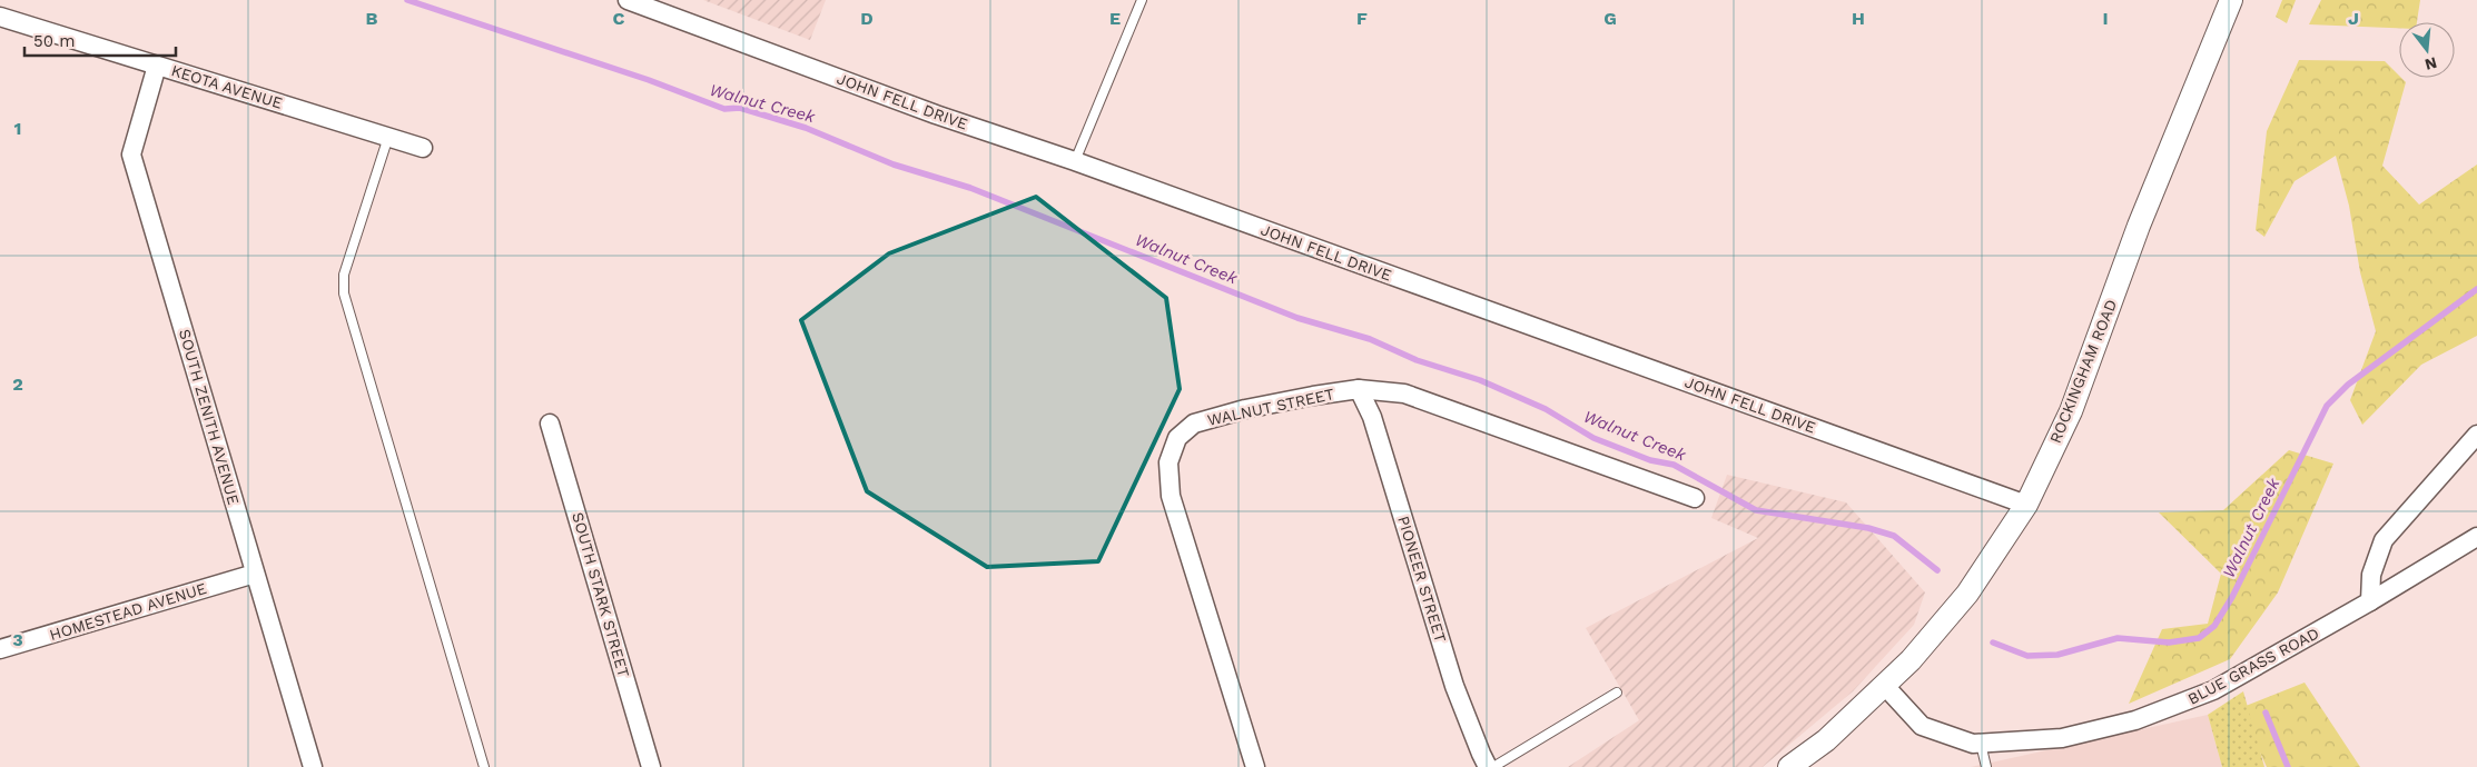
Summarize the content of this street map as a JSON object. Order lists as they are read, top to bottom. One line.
{"streets":{"street":["KEOTA AVENUE","JOHN FELL DRIVE","ROCKINGHAM ROAD","WALNUT STREET","SOUTH ZENITH AVENUE","PIONEER STREET","SOUTH STARK STREET","HOMESTEAD AVENUE","BLUE GRASS ROAD"]},"crossings":[["KEOTA AVENUE","SOUTH ZENITH AVENUE"],["JOHN FELL DRIVE","ROCKINGHAM ROAD"],["ROCKINGHAM ROAD","BLUE GRASS ROAD"],["WALNUT STREET","PIONEER STREET"],["SOUTH ZENITH AVENUE","HOMESTEAD AVENUE"]],"water":["Walnut Creek"],"scale_bar":"50 m","north":"bottom","grid":{"columns":["B","C","D","E","F","G","H","I","J"],"rows":["1","2","3"]}}
